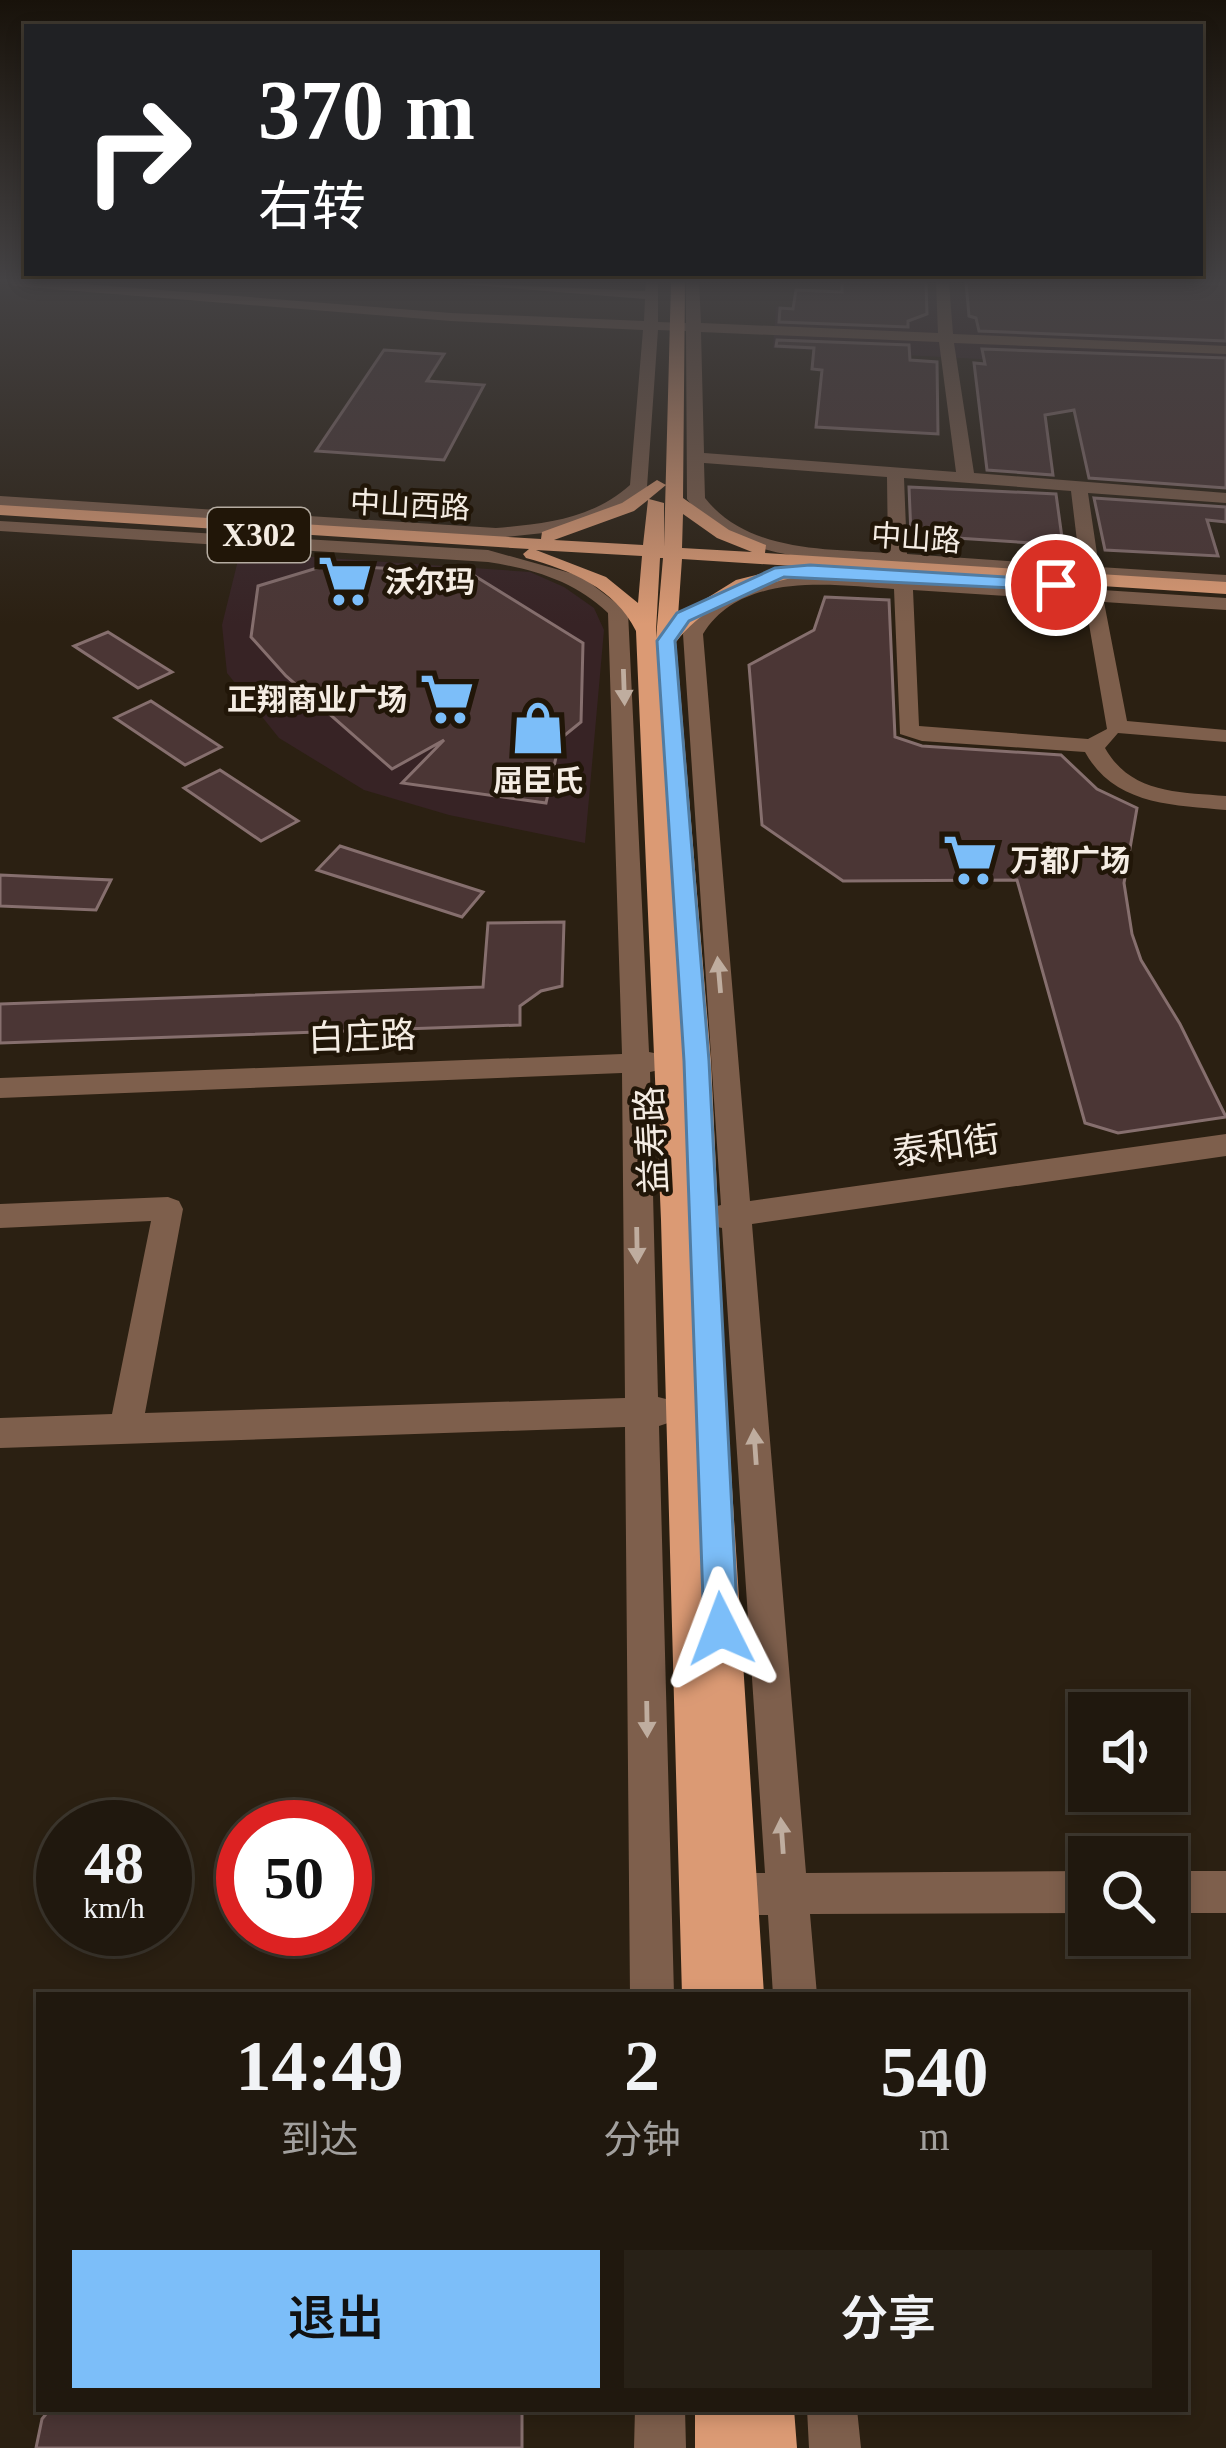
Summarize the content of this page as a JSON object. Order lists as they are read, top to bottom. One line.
{"streets":{"main road":["中山西路","X302","中山路","益寿路"],"street":["白庄路","泰和街"]},"crossings":[["中山西路","中山路"],["中山西路","益寿路"],["中山路","益寿路"],["白庄路","益寿路"],["益寿路","泰和街"]],"places":{"supermarket":["沃尔玛","正翔商业广场","万都广场"],"shop":["屈臣氏"]},"page":{"turn":["370 m","右转"],"speed":"48 km/h","limit":"50","eta":["14:49","到达","2","分钟","540","m"],"buttons":["退出","分享"]}}
